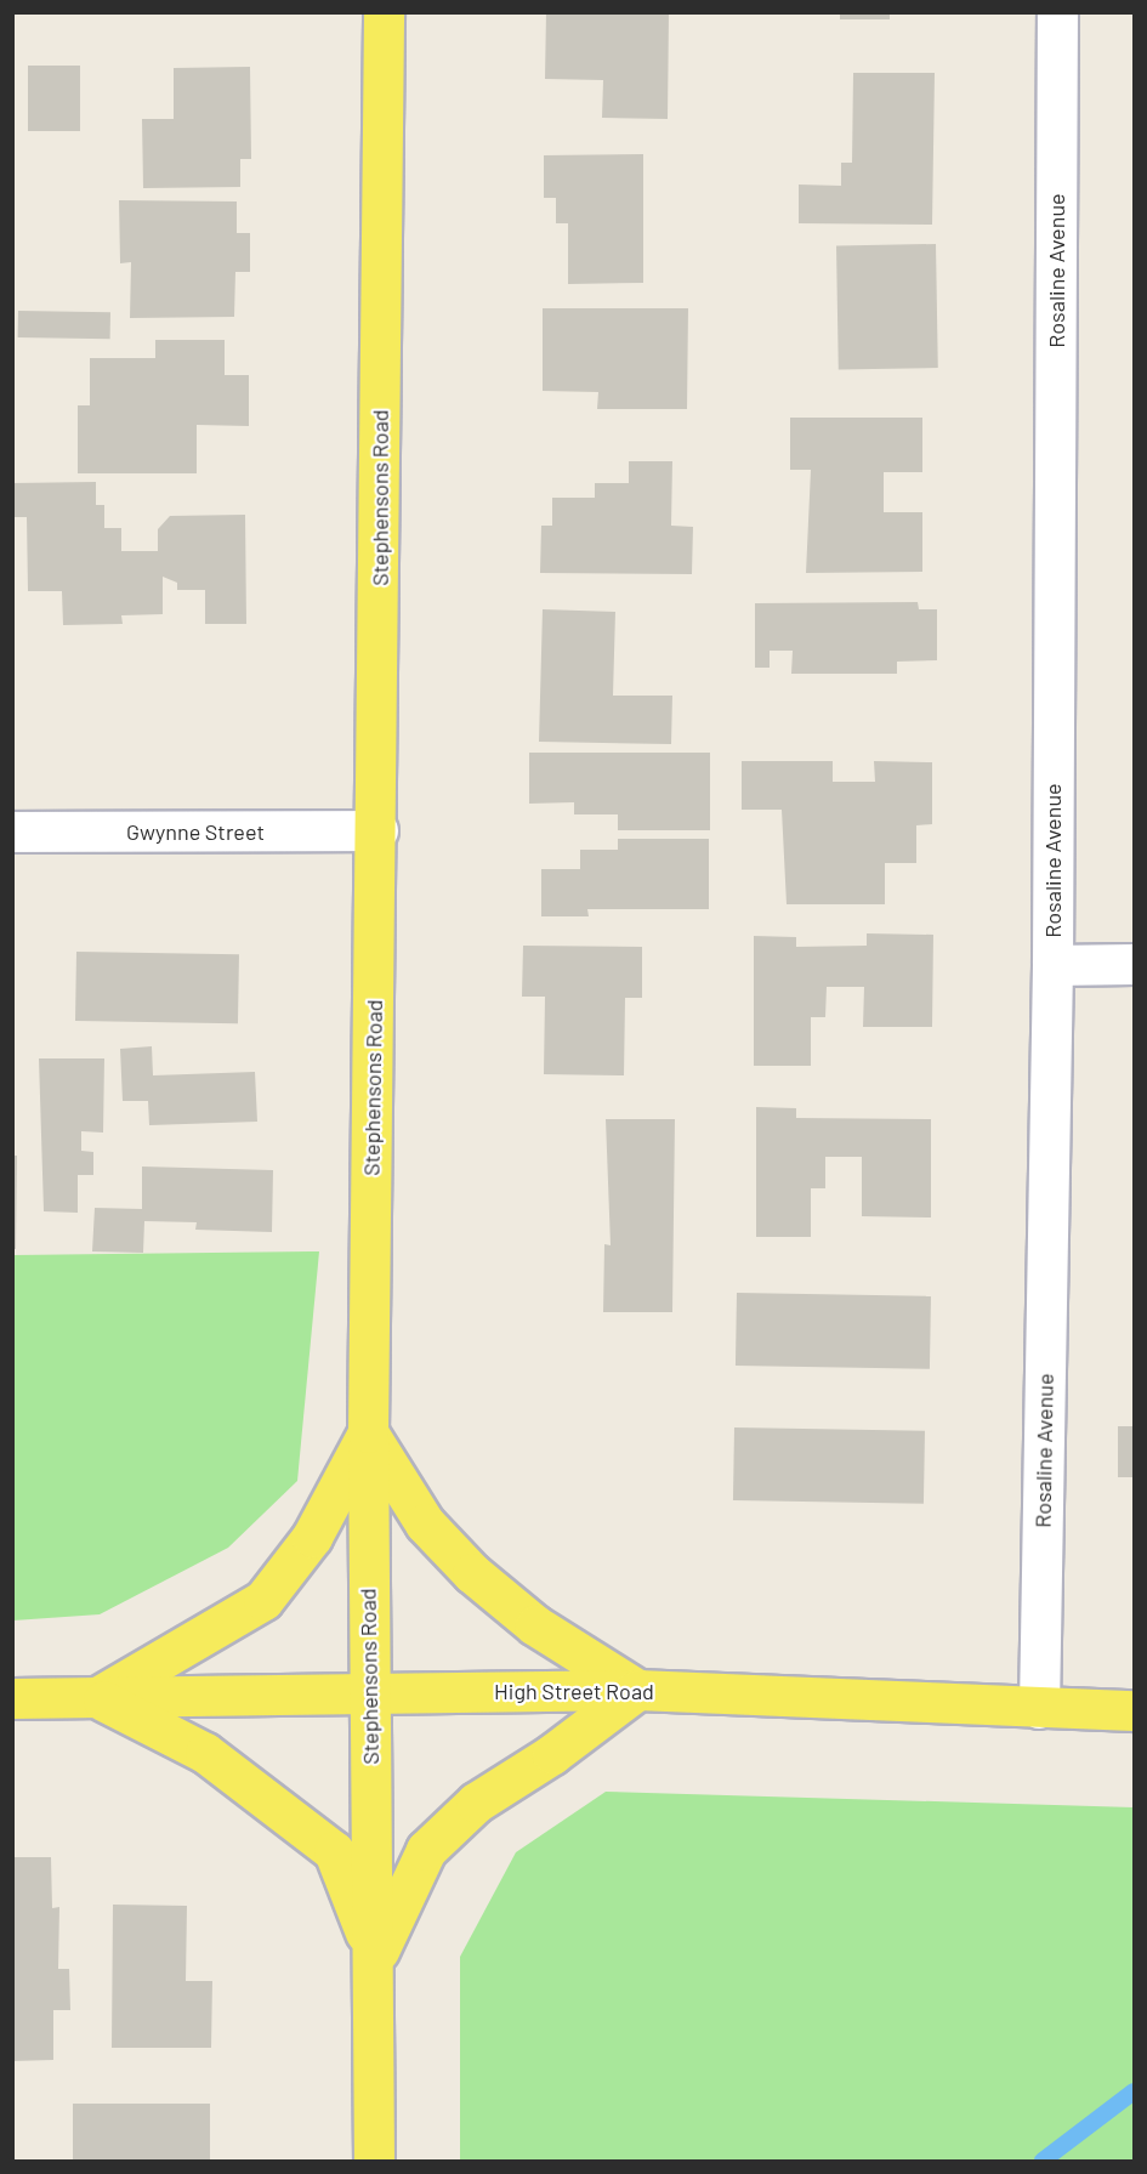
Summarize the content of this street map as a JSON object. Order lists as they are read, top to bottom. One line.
{"streets":{"main road":["Stephensons Road","High Street Road"],"street":["Rosaline Avenue","Gwynne Street"]},"crossings":[["Rosaline Avenue","High Street Road"],["Stephensons Road","Gwynne Street"],["Stephensons Road","High Street Road"]]}
